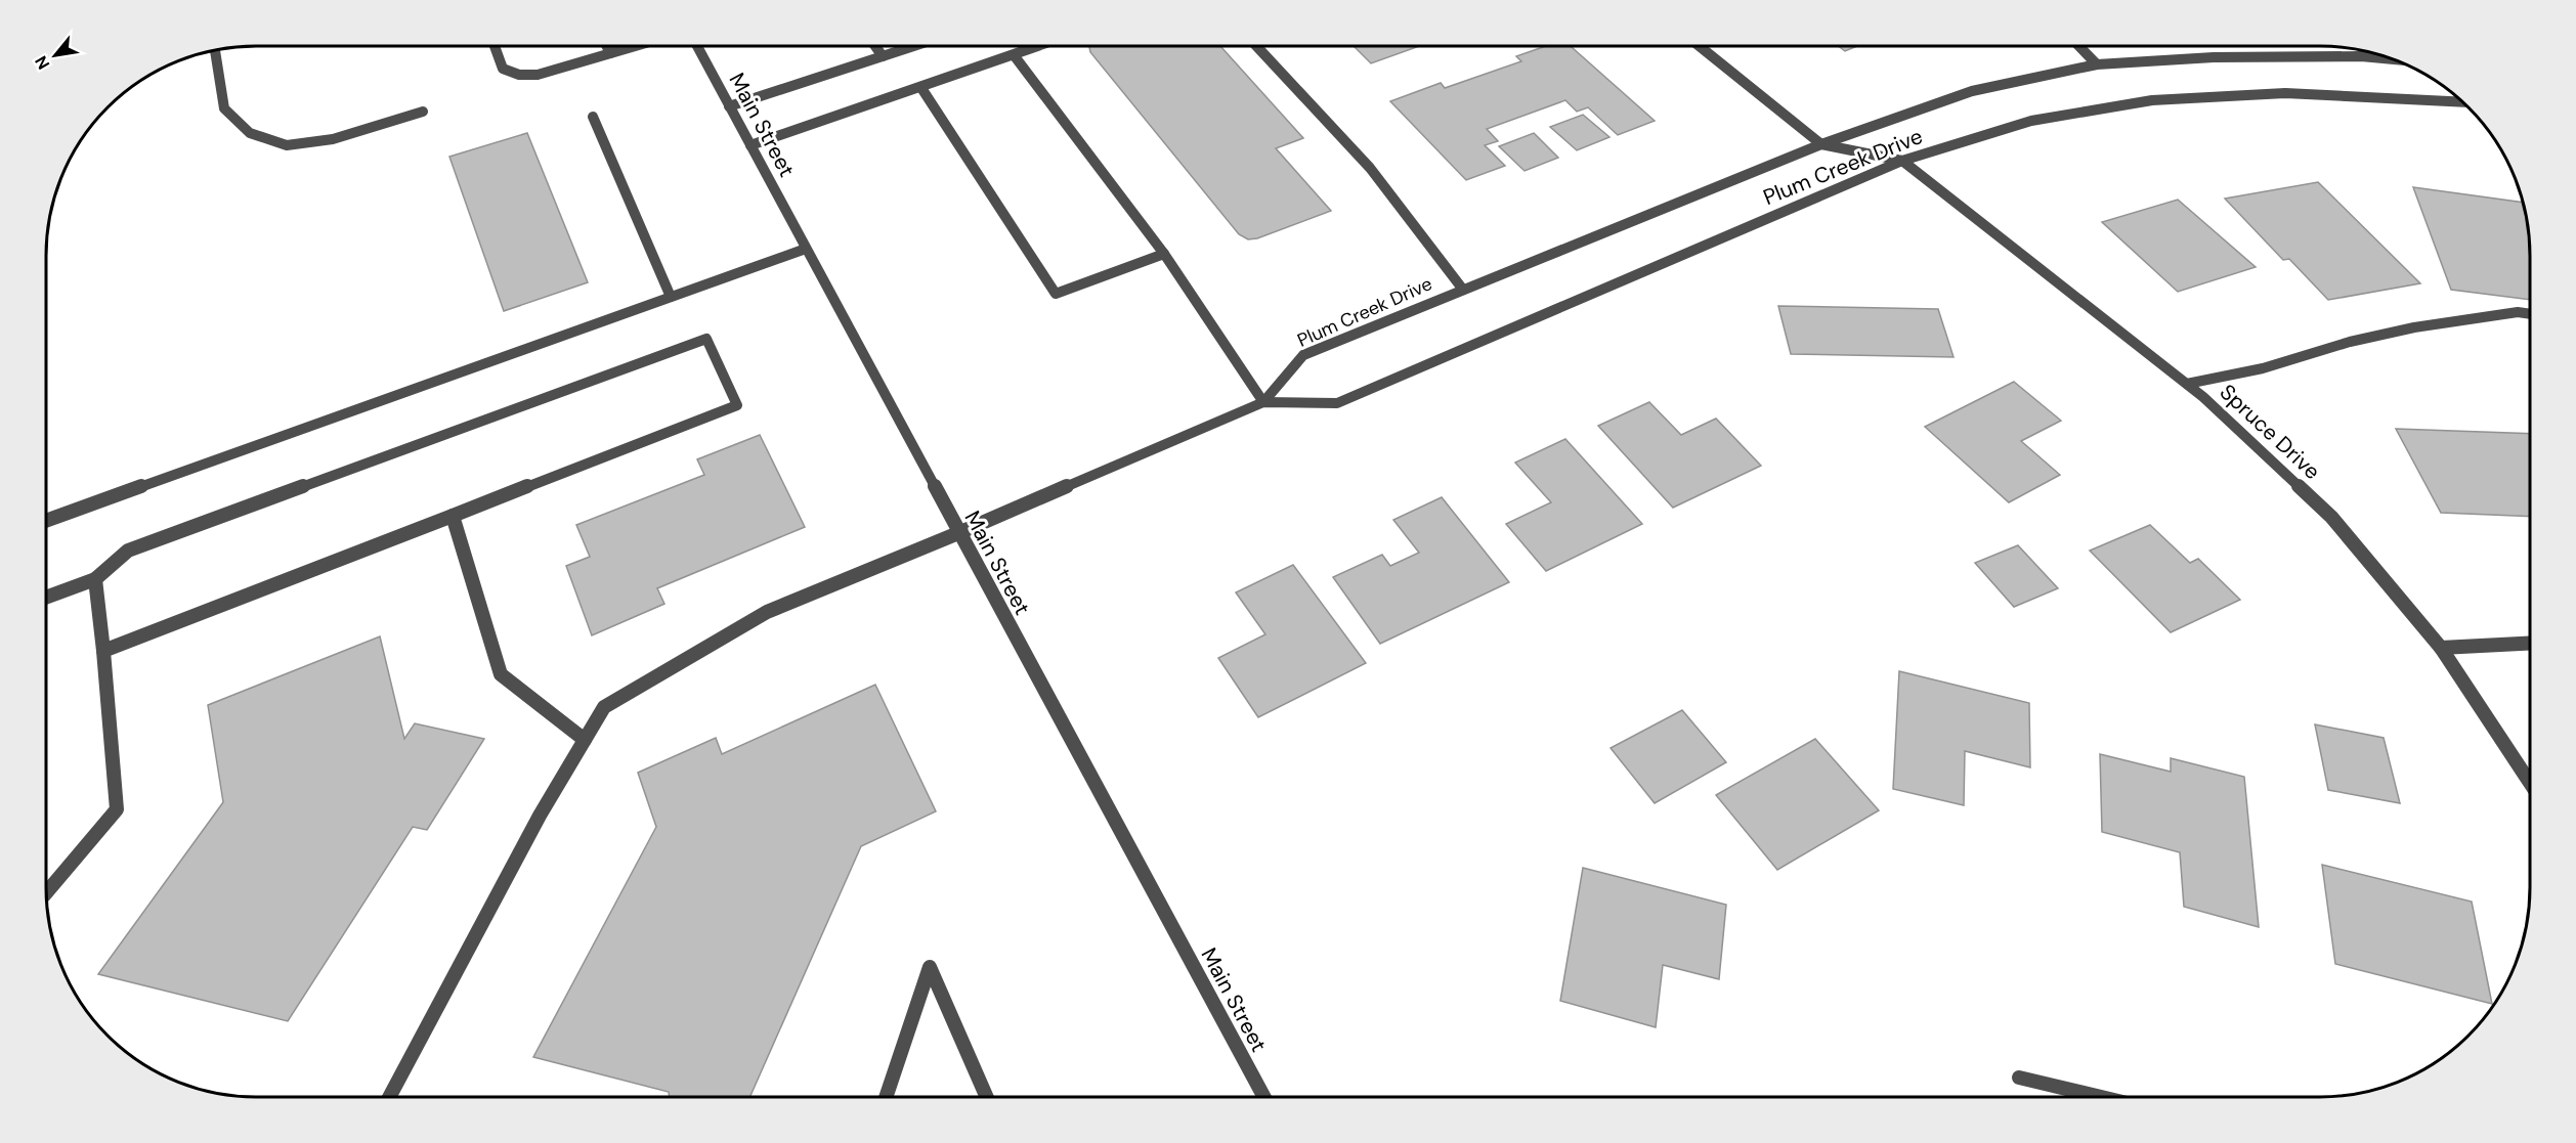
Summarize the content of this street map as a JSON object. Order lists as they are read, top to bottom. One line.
{"streets":{"street":["Main Street","Plum Creek Drive","Spruce Drive"]},"crossings":[["Main Street","Plum Creek Drive"],["Plum Creek Drive","Spruce Drive"]],"north":"bottom left"}
